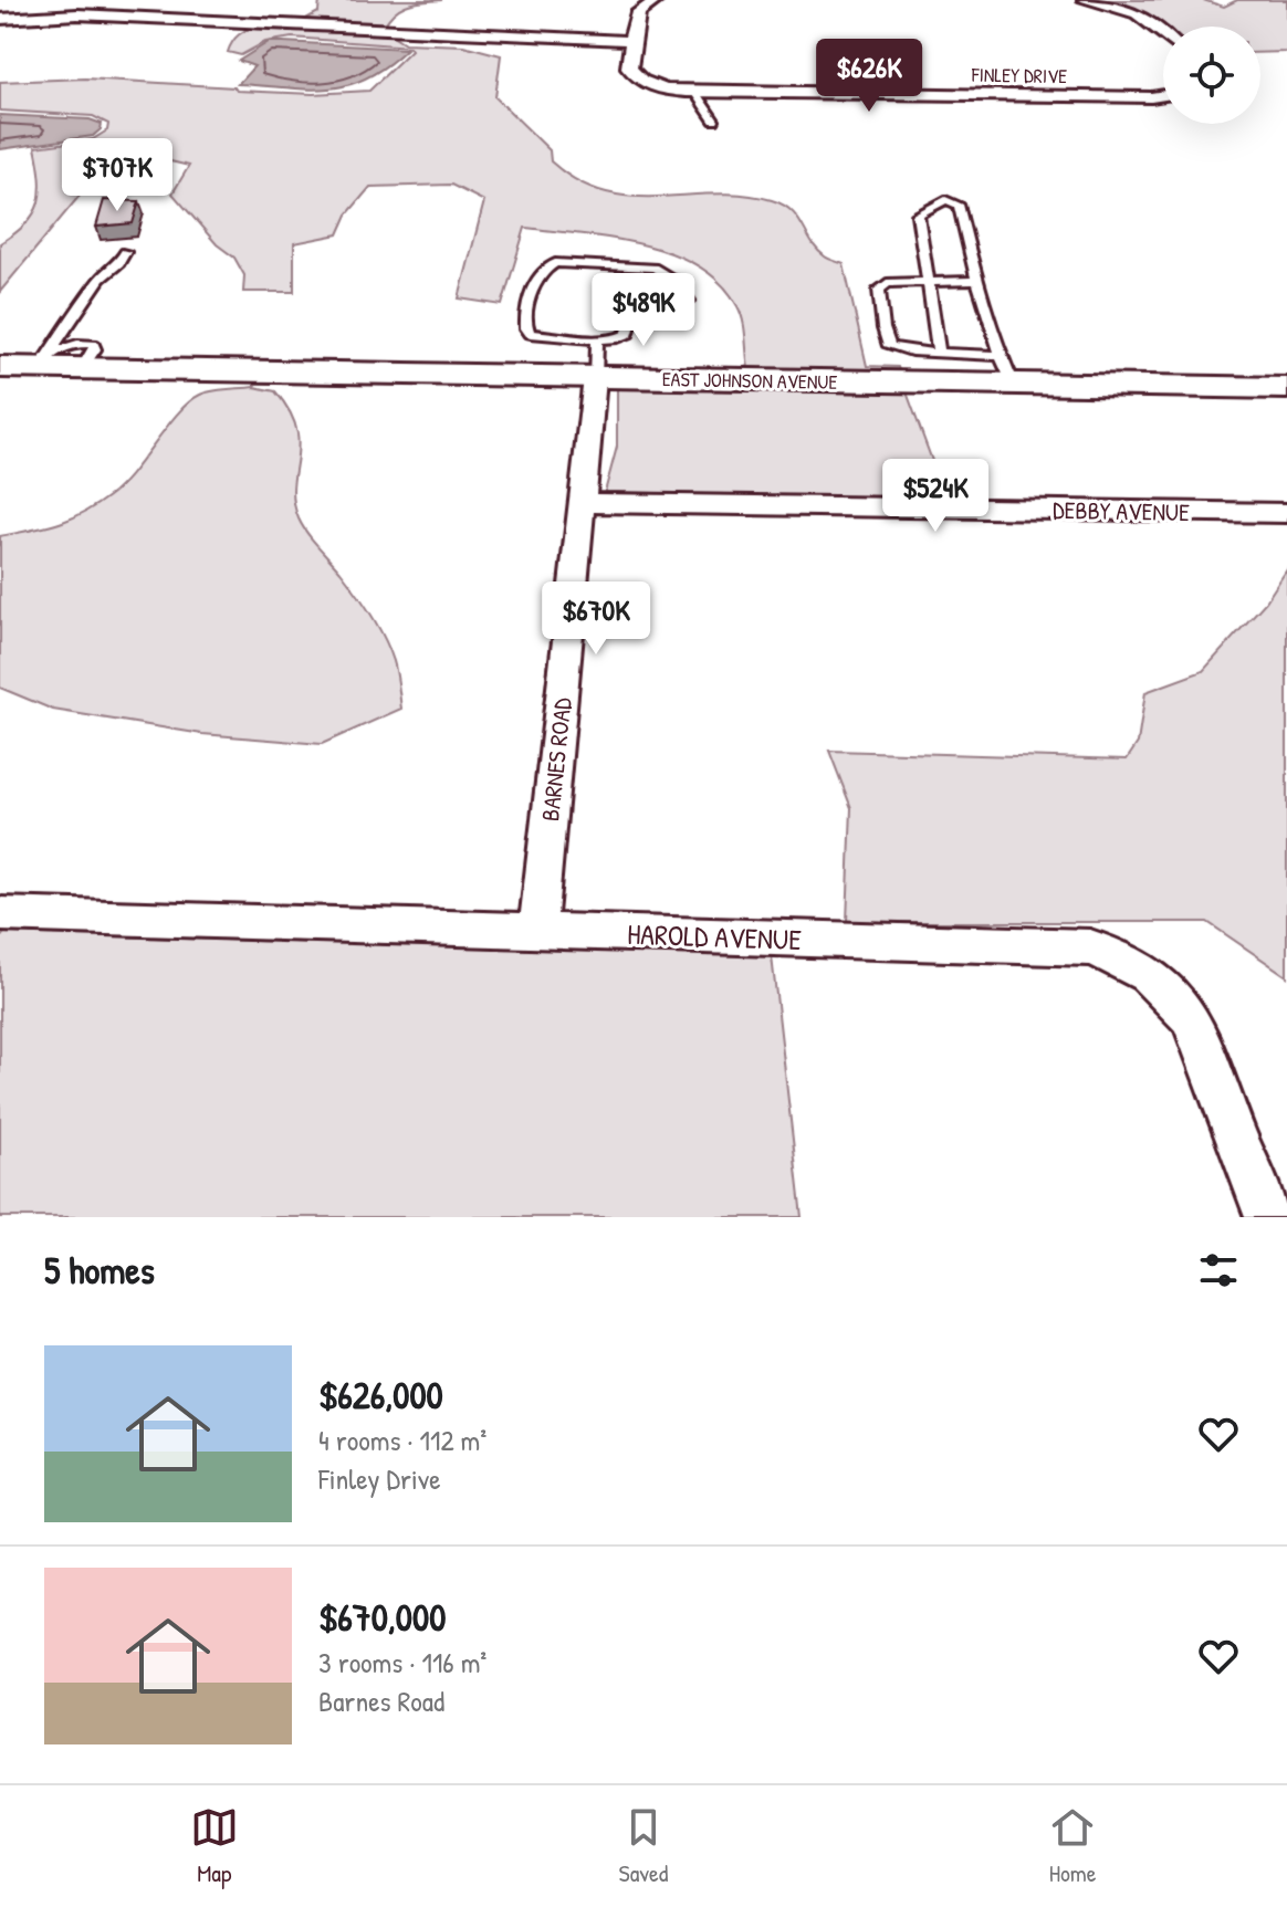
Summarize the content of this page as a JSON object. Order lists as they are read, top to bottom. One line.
{"streets":{"main road":["EAST JOHNSON AVENUE"],"street":["FINLEY DRIVE","DEBBY AVENUE","BARNES ROAD","HAROLD AVENUE"]},"crossings":[["EAST JOHNSON AVENUE","BARNES ROAD"],["DEBBY AVENUE","BARNES ROAD"],["BARNES ROAD","HAROLD AVENUE"]],"page":{"price":["$626K","$707K","$489K","$524K","$670K"],"heading":"5 homes","list":[{"name":"$626,000","note":"4 rooms · 112 m² · Finley Drive"},{"name":"$670,000","note":"3 rooms · 116 m² · Barnes Road"}],"tabs":["Map","Saved","Home"]}}
